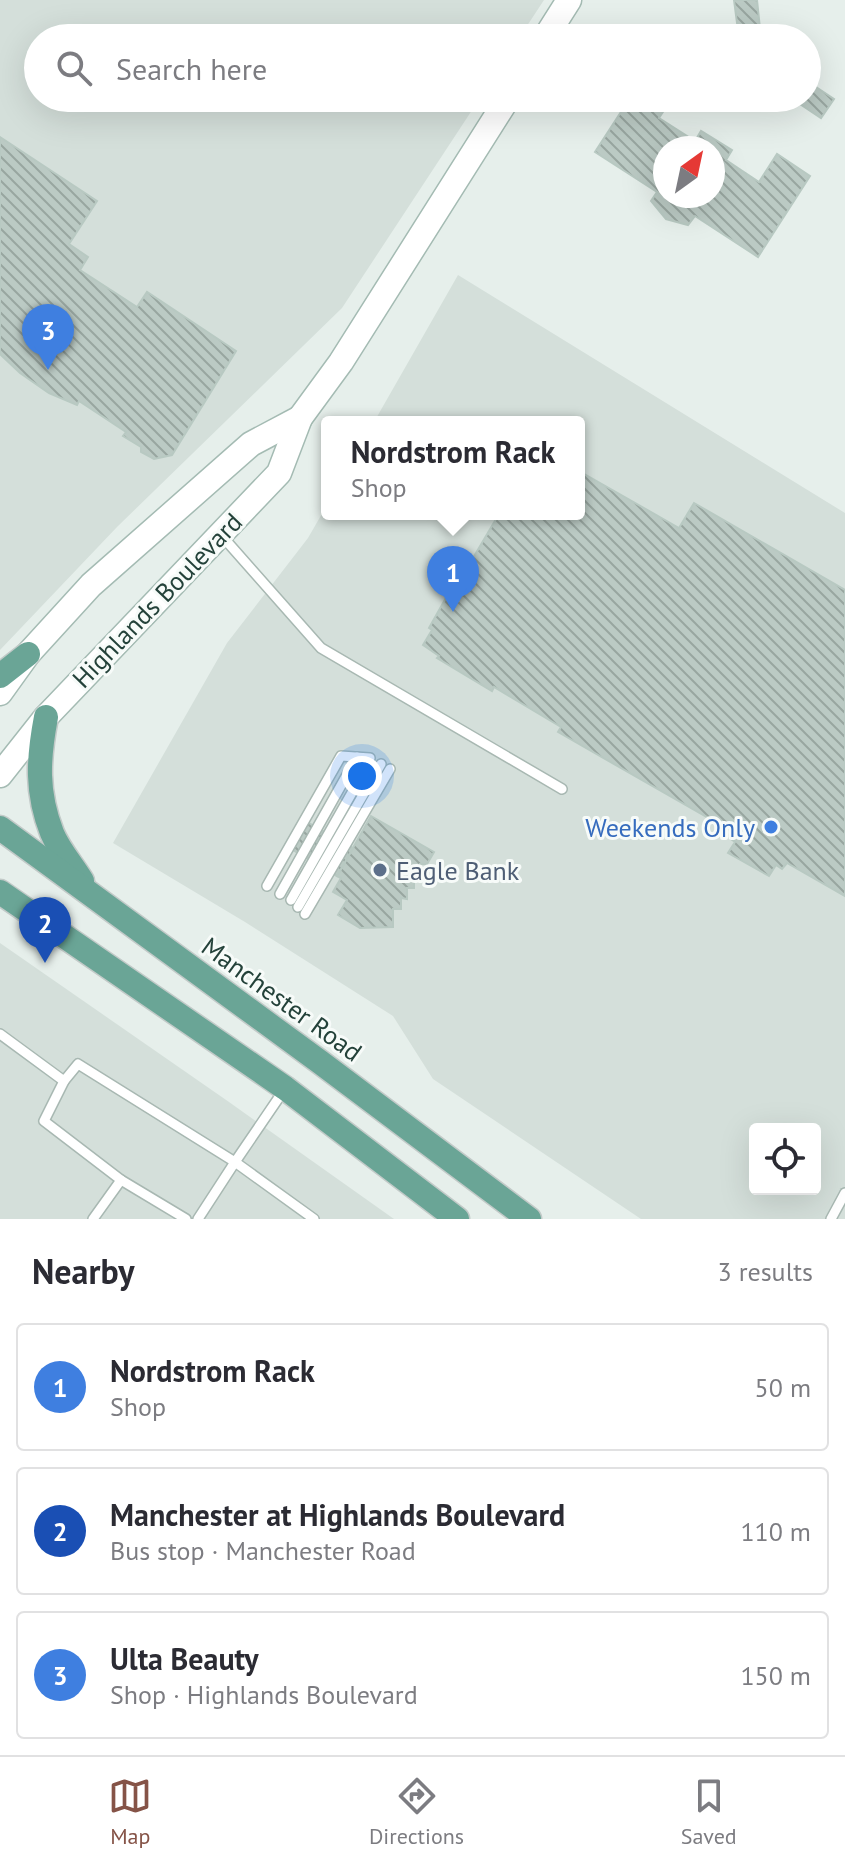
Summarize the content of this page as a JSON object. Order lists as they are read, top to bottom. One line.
{"streets":{"main road":["Manchester Road"],"street":["Highlands Boulevard"]},"places":["Weekends Only","Eagle Bank"],"north":"top right","page":{"search":"Search here","pins":["3","1","2"],"popup":["Nordstrom Rack","Shop"],"heading":["Nearby","3 results"],"list":[{"mark":"1","name":"Nordstrom Rack","note":"Shop","value":"50 m"},{"mark":"2","name":"Manchester at Highlands Boulevard","note":"Bus stop · Manchester Road","value":"110 m"},{"mark":"3","name":"Ulta Beauty","note":"Shop · Highlands Boulevard","value":"150 m"}],"nav":["Map","Directions","Saved"]}}
